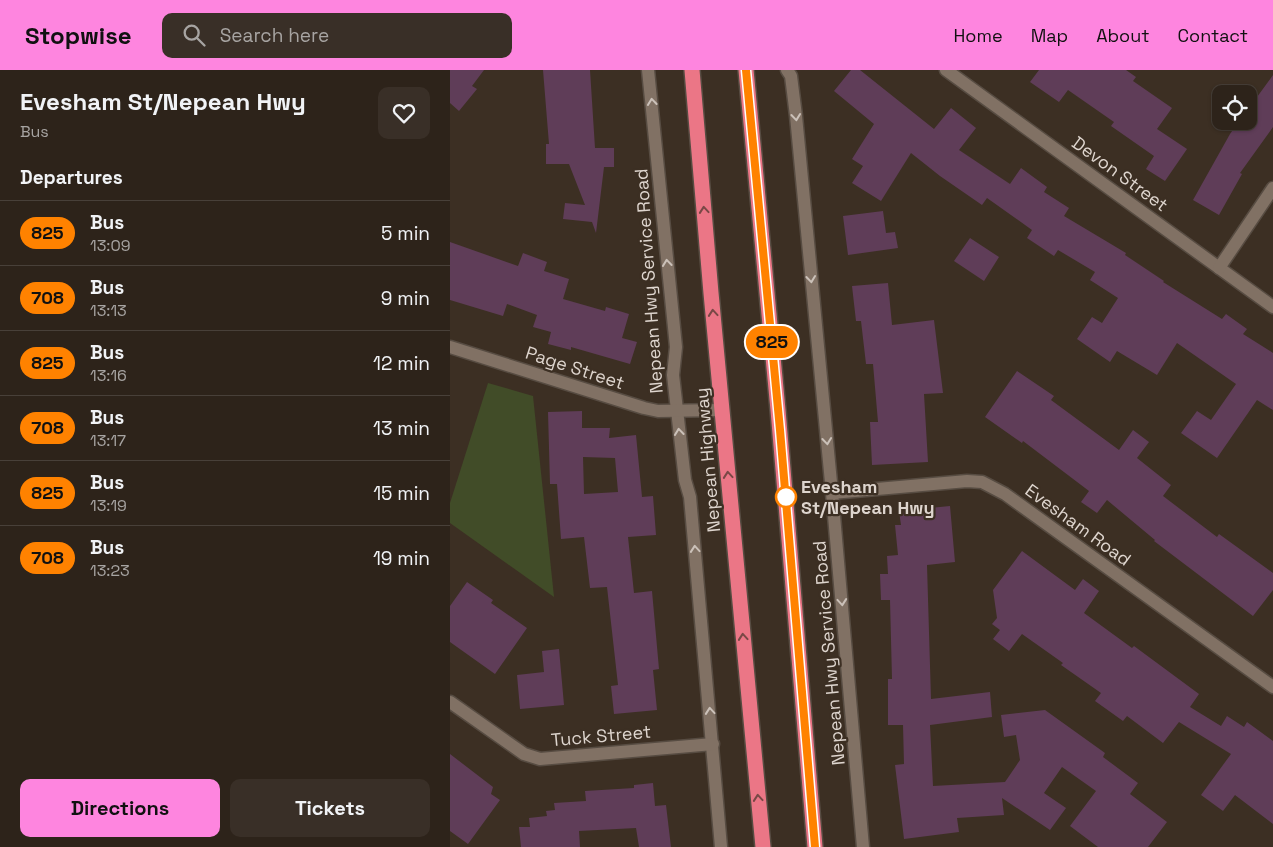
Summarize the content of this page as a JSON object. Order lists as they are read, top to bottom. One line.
{"streets":{"highway":["Nepean Highway"],"street":["Devon Street","Nepean Hwy Service Road","Page Street","Evesham Road","Tuck Street"]},"crossings":[["Nepean Hwy Service Road","Page Street"],["Nepean Hwy Service Road","Evesham Road"],["Nepean Hwy Service Road","Tuck Street"],["Page Street","Nepean Highway"]],"places":["Evesham St/Nepean Hwy"],"lines":["bus line 825"],"page":{"header":"Stopwise","search":"Search here","nav":["Home","Map","About","Contact"],"heading":[["Evesham St/Nepean Hwy","Bus"],"Departures"],"on_map":"825","list":[{"mark":"825","name":"Bus","note":"13:09","value":"5 min"},{"mark":"708","name":"Bus","note":"13:13","value":"9 min"},{"mark":"825","name":"Bus","note":"13:16","value":"12 min"},{"mark":"708","name":"Bus","note":"13:17","value":"13 min"},{"mark":"825","name":"Bus","note":"13:19","value":"15 min"},{"mark":"708","name":"Bus","note":"13:23","value":"19 min"}],"buttons":["Directions","Tickets"]}}
